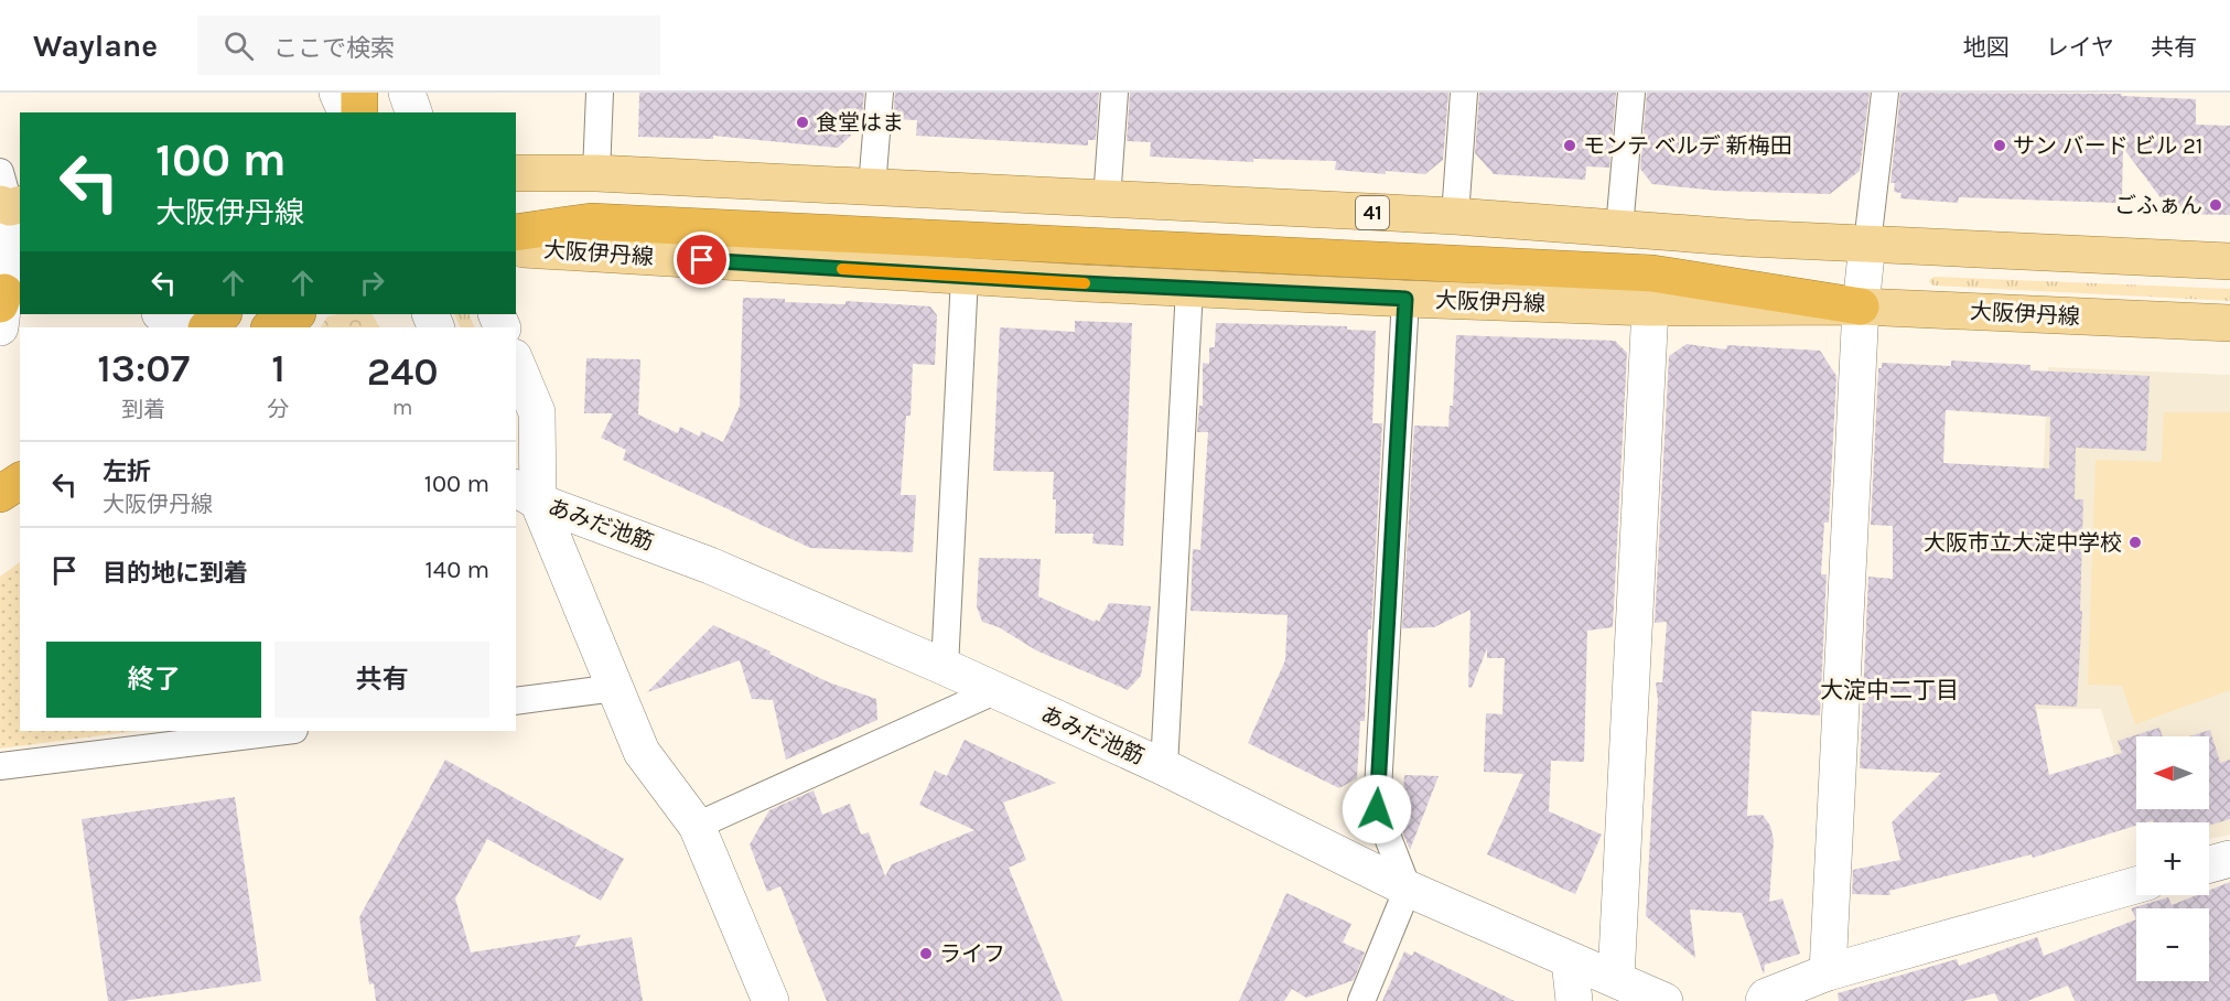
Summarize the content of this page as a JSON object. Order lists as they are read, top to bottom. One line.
{"streets":{"main road":["41","大阪伊丹線"],"street":["あみだ池筋"]},"districts":["大淀中二丁目"],"places":["食堂はま","モンテ ベルデ 新梅田","サン バード ビル 21","ごふぁん","大阪市立大淀中学校","ライフ"],"north":"left","page":{"header":"Waylane","search":"ここで検索","nav":["地図","レイヤ","共有"],"turn":["100 m","大阪伊丹線"],"eta":["13:07","到着","1","分","240","m"],"list":[{"name":"左折","note":"大阪伊丹線","value":"100 m"},{"name":"目的地に到着","value":"140 m"}],"buttons":["終了","共有"],"map_buttons":["+","−"]}}
